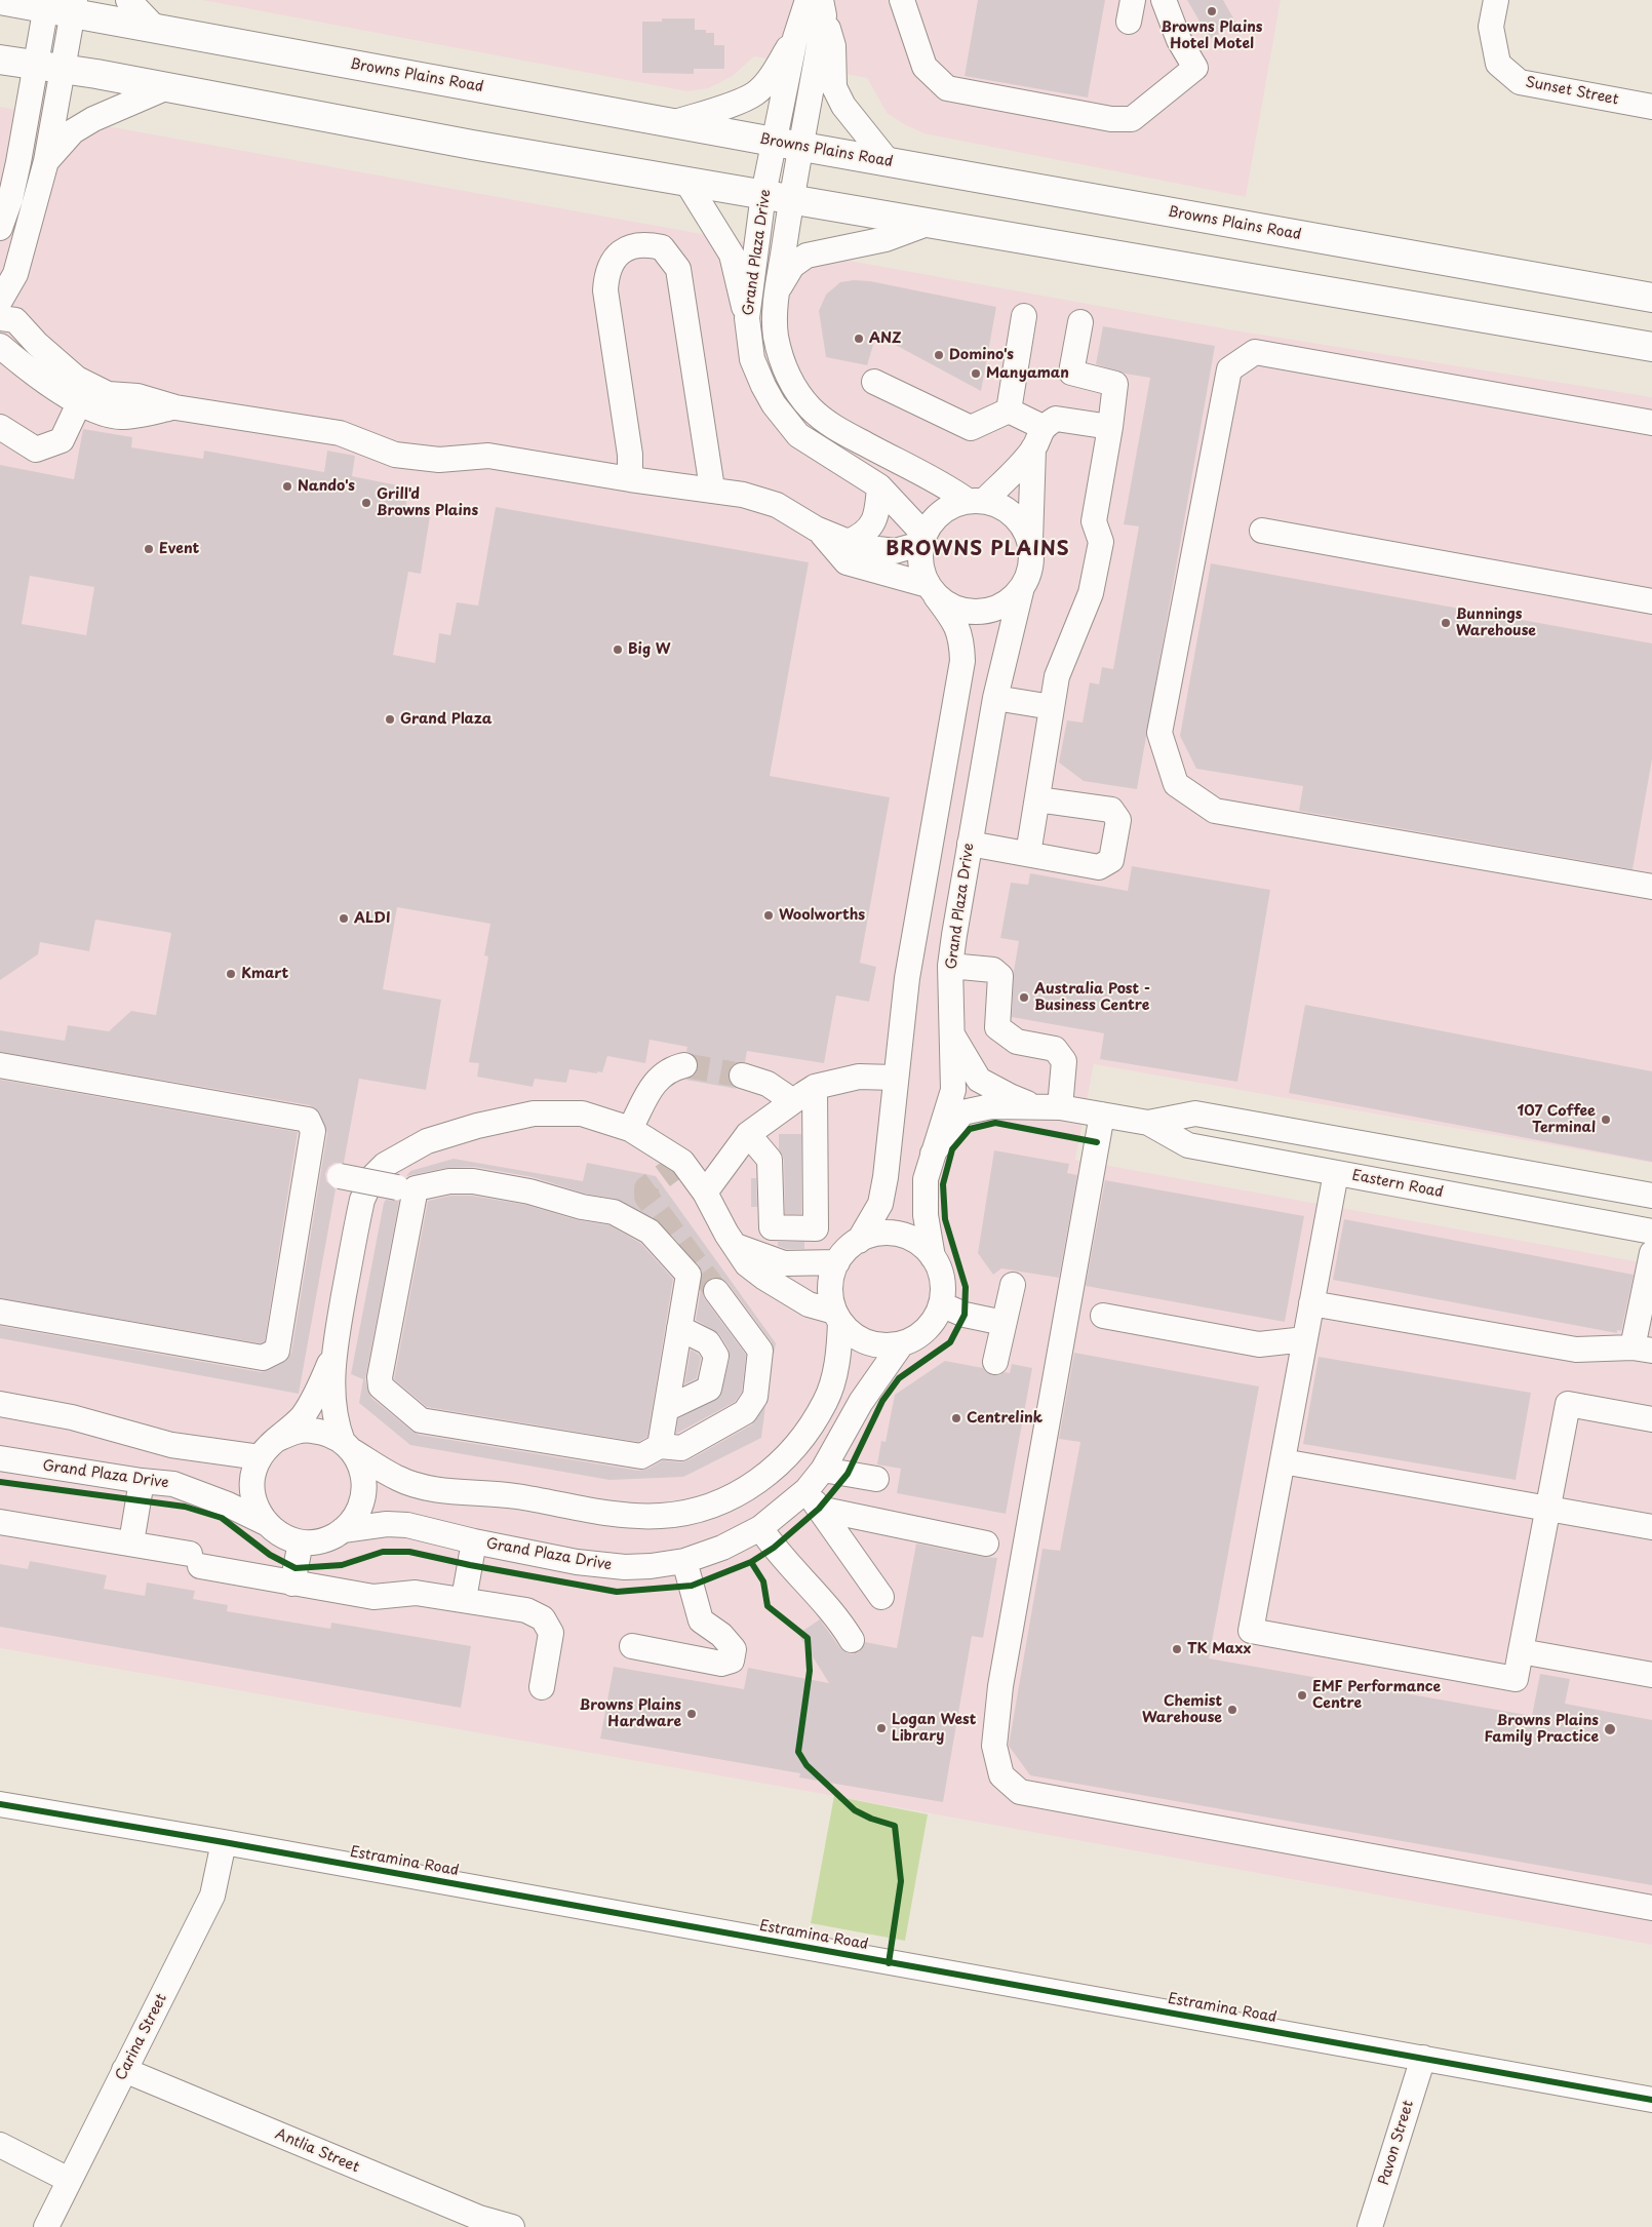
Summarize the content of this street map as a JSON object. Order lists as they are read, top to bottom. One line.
{"streets":{"main road":["Browns Plains Road"],"street":["Sunset Street","Grand Plaza Drive","Eastern Road","Estramina Road","Carina Street","Pavon Street","Antlia Street"]},"crossings":[["Browns Plains Road","Grand Plaza Drive"],["Grand Plaza Drive","Eastern Road"],["Estramina Road","Carina Street"],["Estramina Road","Pavon Street"],["Carina Street","Antlia Street"]],"districts":["BROWNS PLAINS"],"places":["Browns Plains Hotel Motel","ANZ","Domino's","Manyaman","Nando's","Grill'd Browns Plains","Event","Bunnings Warehouse","Big W","Grand Plaza","Woolworths","ALDI","Kmart","Australia Post - Business Centre","107 Coffee Terminal","Centrelink","TK Maxx","EMF Performance Centre","Chemist Warehouse","Browns Plains Hardware","Logan West Library","Browns Plains Family Practice"]}
